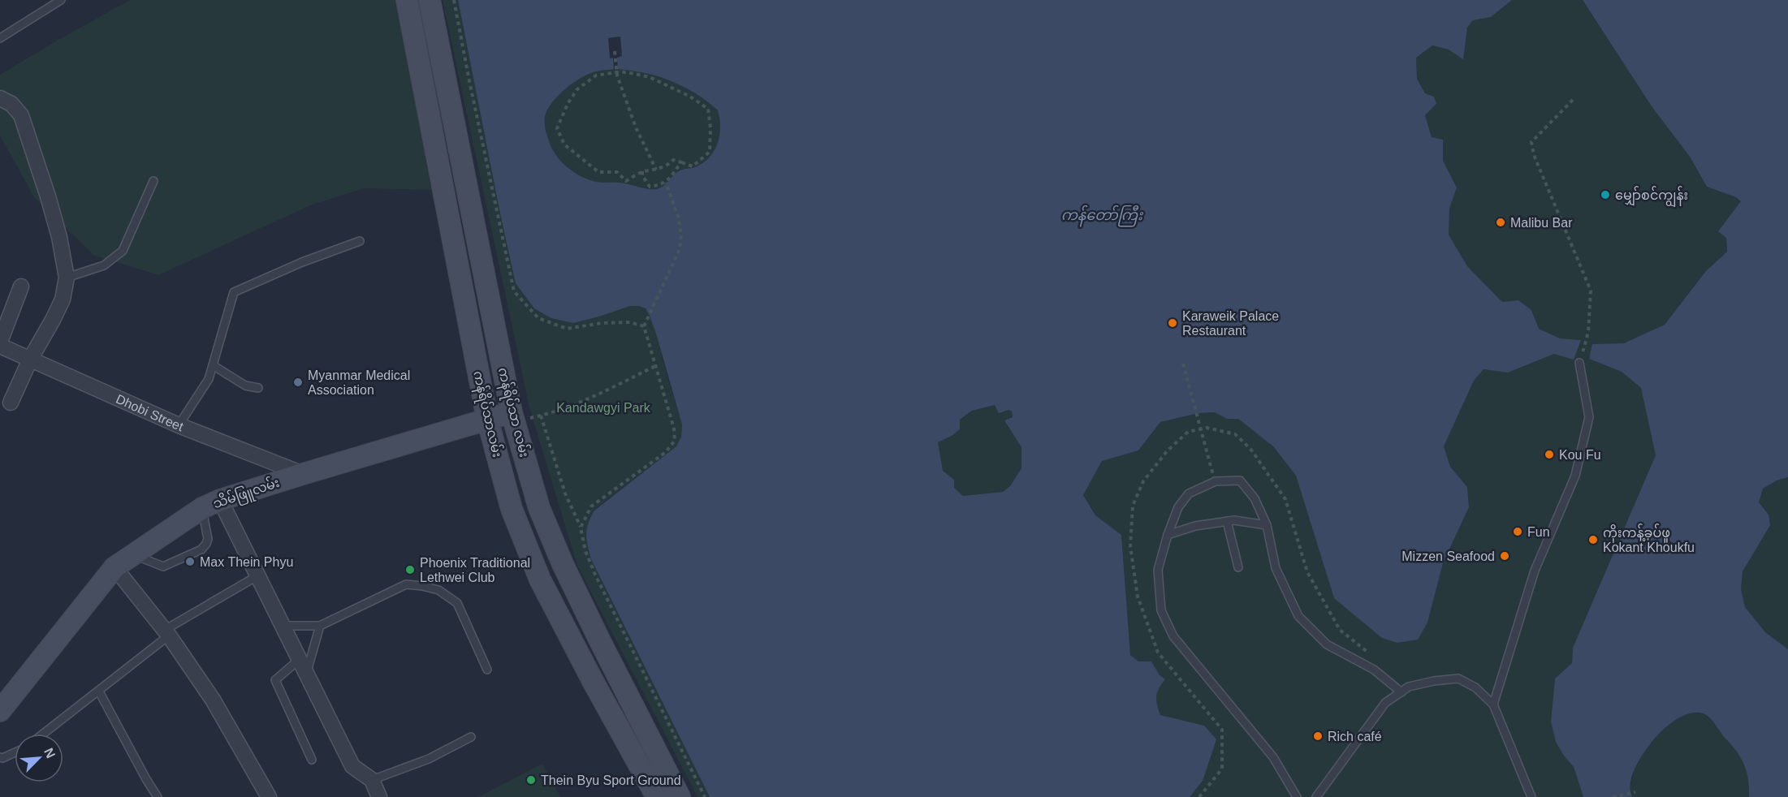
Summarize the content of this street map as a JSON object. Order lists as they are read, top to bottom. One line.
{"streets":{"main road":["ကန်ရိပ်သာ လမ်း","ကန်ရိပ်သာလမ်း","သိမ်ဖြူလမ်း"],"street":["Dhobi Street"]},"crossings":[["Dhobi Street","သိမ်ဖြူလမ်း"],["ကန်ရိပ်သာ လမ်း","သိမ်ဖြူလမ်း"],["ကန်ရိပ်သာလမ်း","သိမ်ဖြူလမ်း"]],"water":["ကန်တော်ကြီး"],"parks":["Kandawgyi Park"],"places":["မျှော်စင်ကျွန်း","Malibu Bar","Karaweik Palace Restaurant","Myanmar Medical Association","Kou Fu","Fun","ကိုးကန့်ခုပ်ဖူ Kokant Khoukfu","Mizzen Seafood","Max Thein Phyu","Phoenix Traditional Lethwei Club","Rich café","Thein Byu Sport Ground"],"north":"top right"}
